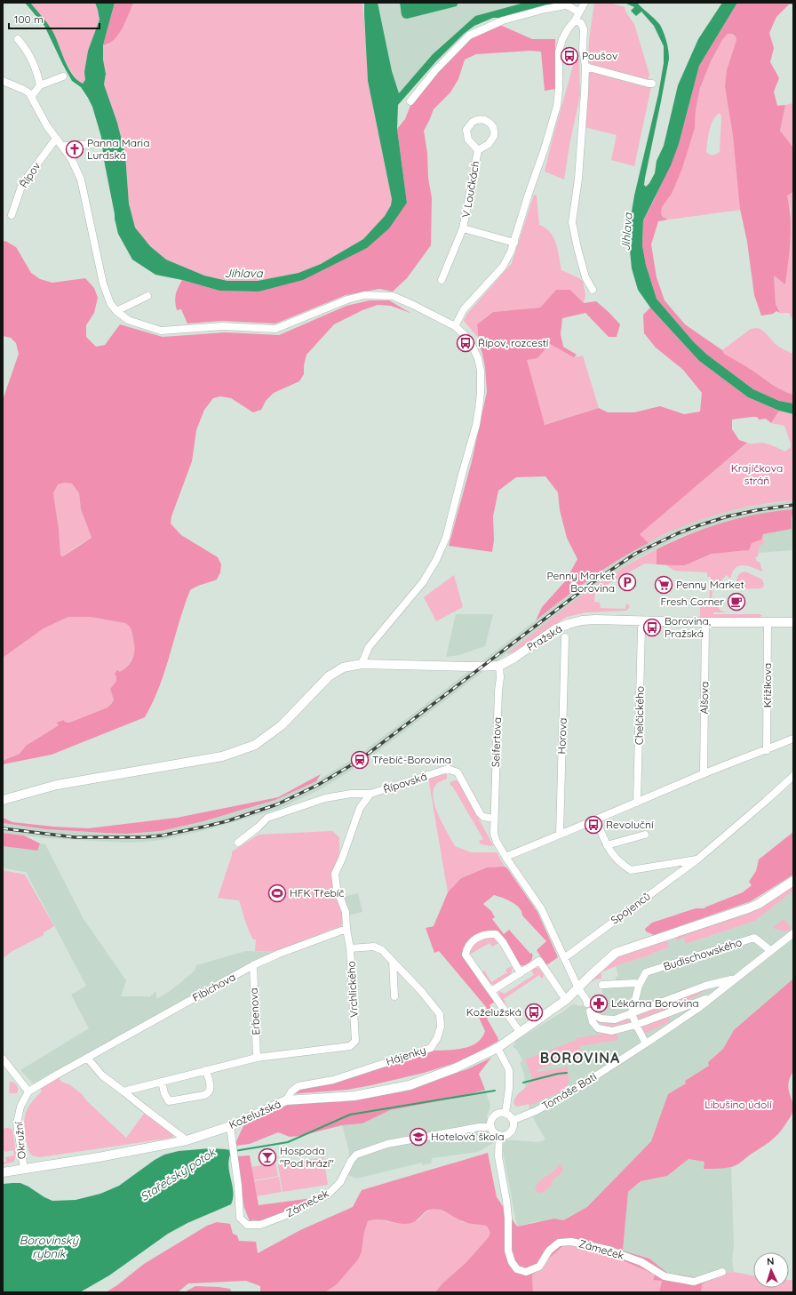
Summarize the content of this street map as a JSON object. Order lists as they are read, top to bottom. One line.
{"streets":{"main road":["Pražská","Koželužská"],"street":["Řípov","V Loučkách","Křižíkova","Alšova","Chelčického","Horova","Seifertova","Řípovská","Spojenců","Budischowského","Fibichova","Vrchlického","Erbenova","Hájenky","Tomáše Bati","Okružní","Zámeček"]},"crossings":[["Pražská","Křižíkova"],["Pražská","Alšova"],["Pražská","Seifertova"],["Seifertova","Řípovská"],["Řípovská","Vrchlického"],["Budischowského","Tomáše Bati"],["Fibichova","Vrchlického"],["Fibichova","Erbenova"],["Fibichova","Okružní"],["Vrchlického","Erbenova"],["Vrchlického","Hájenky"],["Hájenky","Koželužská"],["Tomáše Bati","Koželužská"],["Tomáše Bati","Zámeček"],["Koželužská","Okružní"],["Koželužská","Zámeček"]],"districts":["BOROVINA"],"water":["Jihlava","Stařečský potok","Borovinský rybník"],"parks":["Krajíčkova stráň","Libušino údolí"],"places":{"bus stop":["Poušov","Řípov, rozcestí","Borovina, Pražská","Revoluční","Koželužská"],"church":["Panna Maria Lurdská"],"parking":["Penny Market Borovina"],"supermarket":["Penny Market"],"cafe":["Fresh Corner"],"station":["Třebíč-Borovina"],"sports":["HFK Třebíč"],"pharmacy":["Lékárna Borovina"],"school or university":["Hotelová škola"],"bar":["Hospoda \"Pod hrází\""]},"scale_bar":"100 m","north":"top"}
